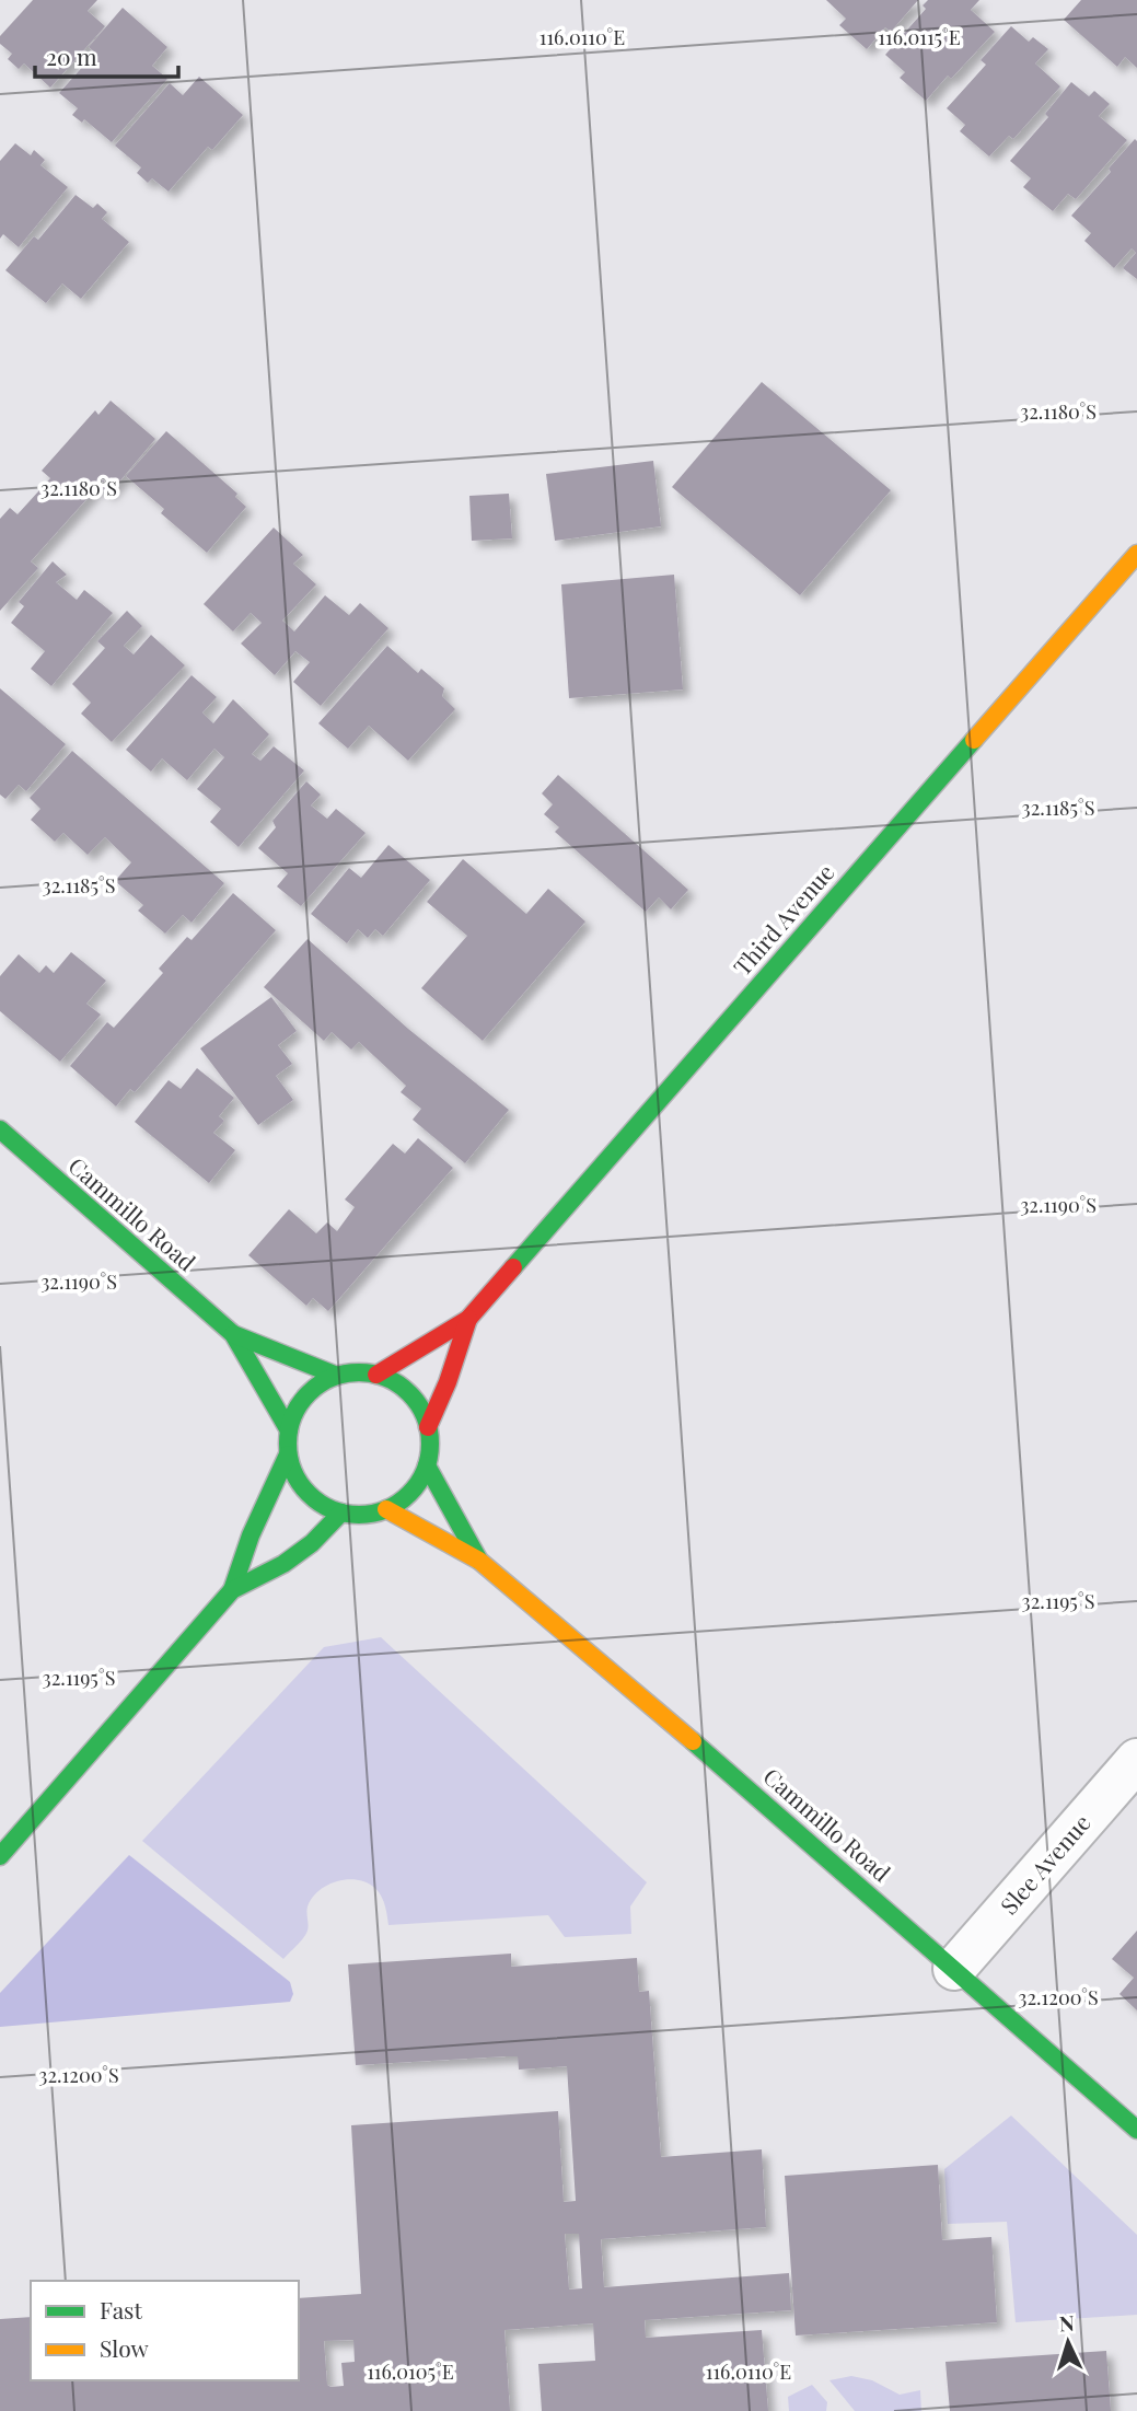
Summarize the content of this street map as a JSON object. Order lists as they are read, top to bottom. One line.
{"streets":{"main road":["Third Avenue","Cammillo Road"],"street":["Slee Avenue"]},"crossings":[["Third Avenue","Cammillo Road"],["Cammillo Road","Slee Avenue"]],"legend":["Fast","Slow"],"scale_bar":"20 m","north":"top","coordinates":["116.0110°E","116.0115°E","32.1180°S","32.1185°S","32.1190°S","32.1195°S","32.1200°S","116.0105°E"]}
